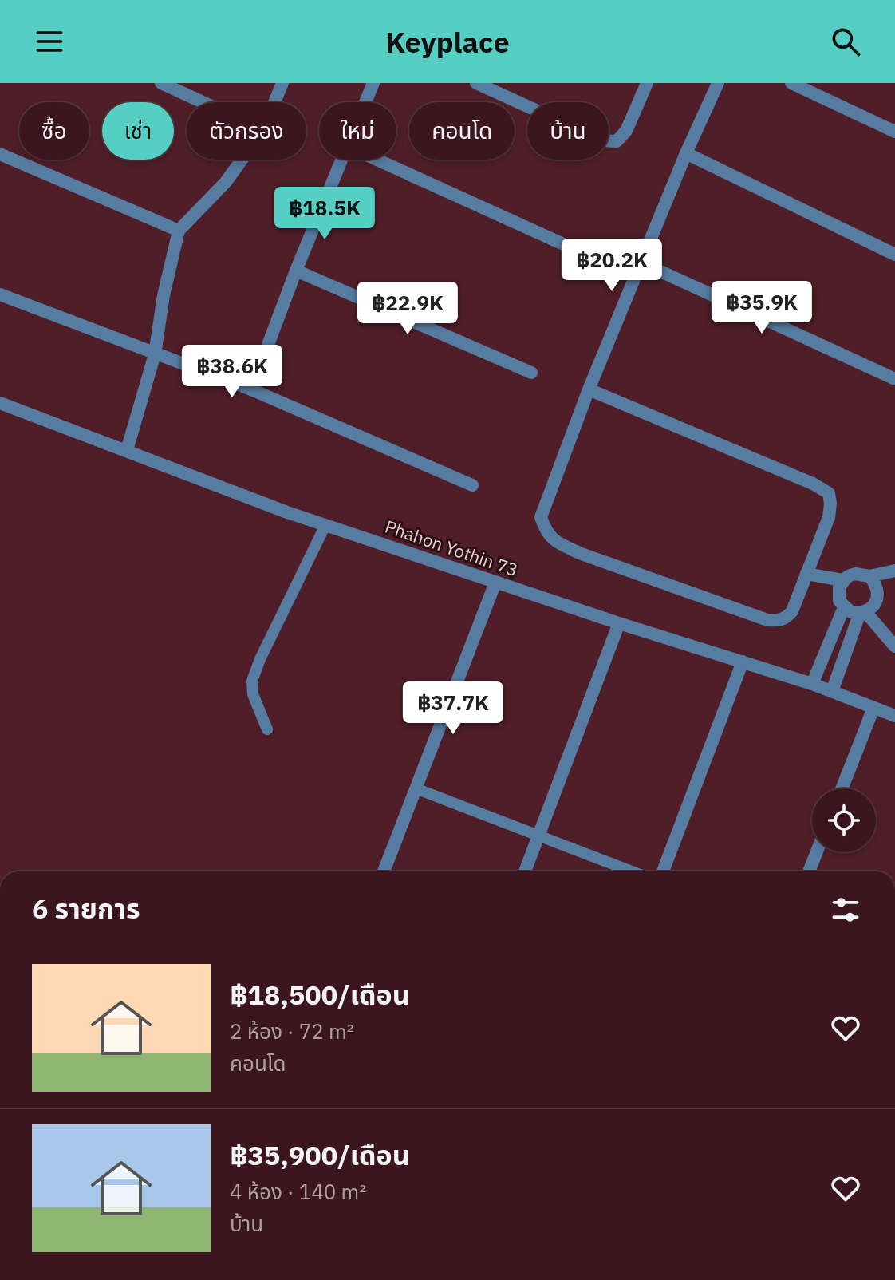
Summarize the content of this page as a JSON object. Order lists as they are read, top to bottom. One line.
{"streets":{"street":["Phahon Yothin 73"]},"page":{"header":"Keyplace","chip":["ซื้อ","เช่า","ตัวกรอง","ใหม่","คอนโด","บ้าน"],"price":["฿18.5K","฿20.2K","฿35.9K","฿22.9K","฿38.6K","฿37.7K"],"heading":"6 รายการ","list":[{"name":"฿18,500/เดือน","note":"2 ห้อง · 72 m² · คอนโด"},{"name":"฿35,900/เดือน","note":"4 ห้อง · 140 m² · บ้าน"}]}}
